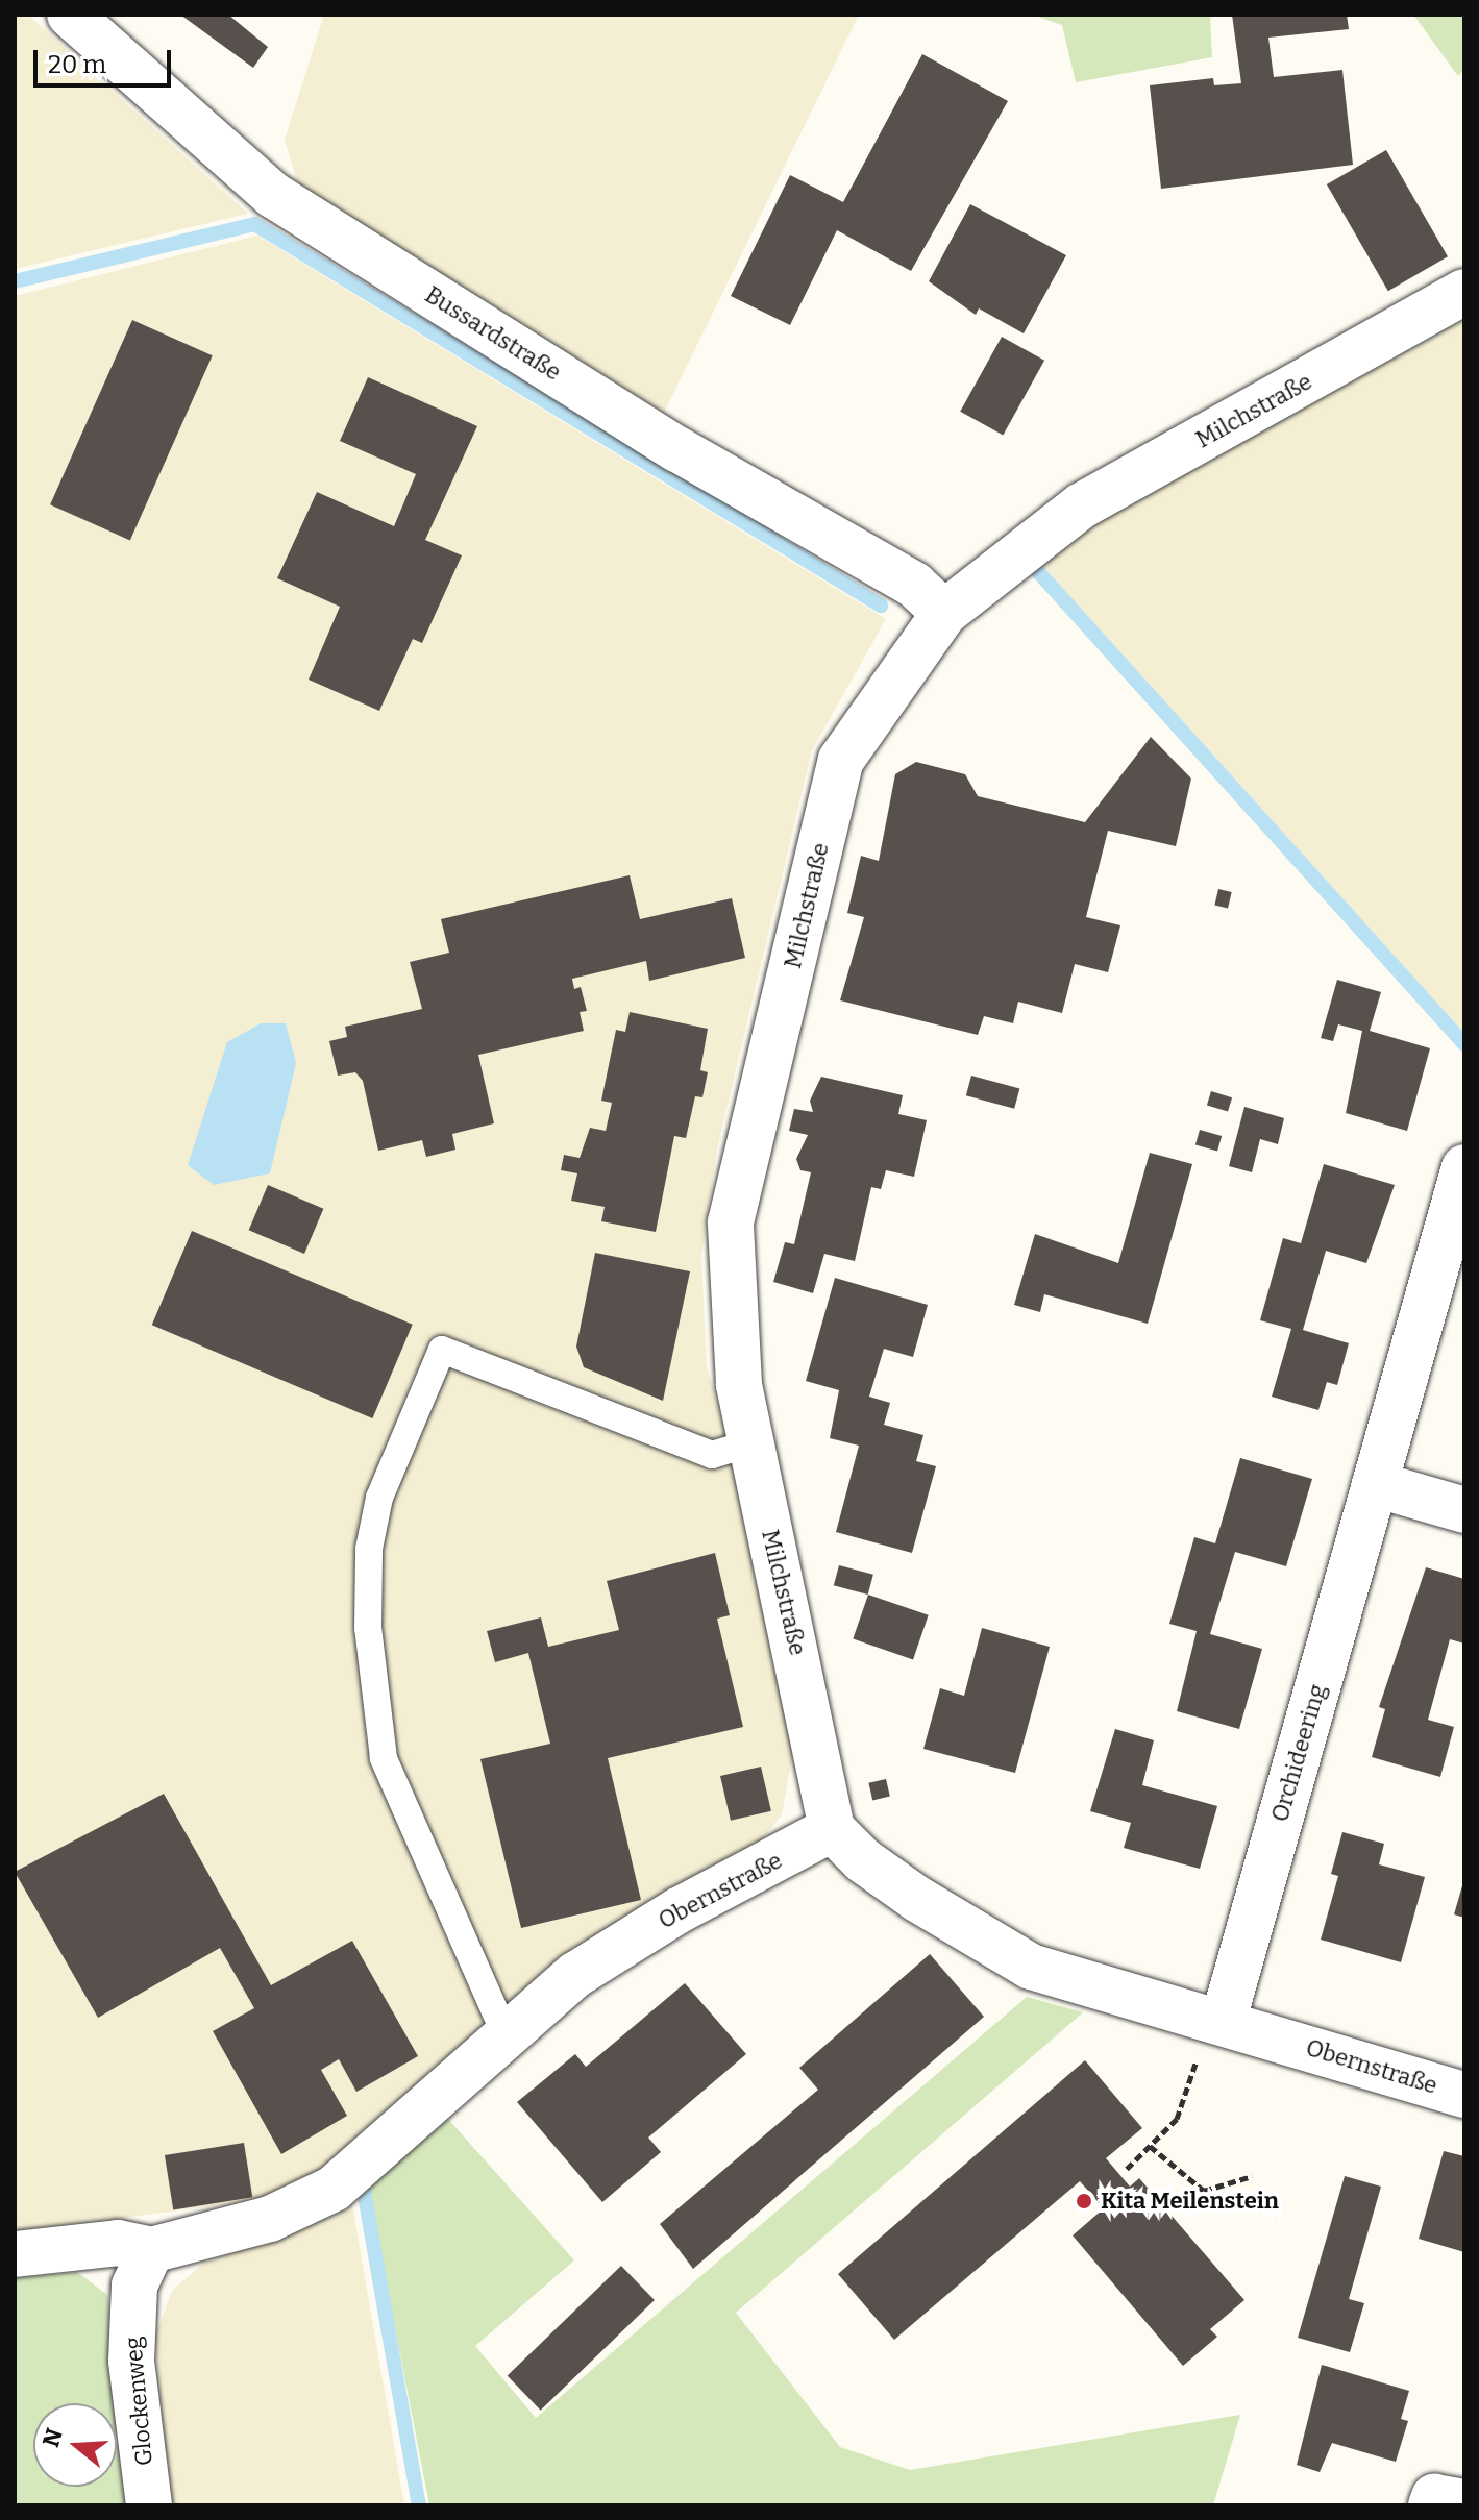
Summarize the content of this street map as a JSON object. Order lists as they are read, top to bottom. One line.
{"streets":{"street":["Bussardstraße","Milchstraße","Orchideering","Obernstraße","Glockenweg"]},"crossings":[["Bussardstraße","Milchstraße"],["Milchstraße","Obernstraße"],["Orchideering","Obernstraße"],["Obernstraße","Glockenweg"]],"places":["Kita Meilenstein"],"scale_bar":"20 m","north":"left"}
